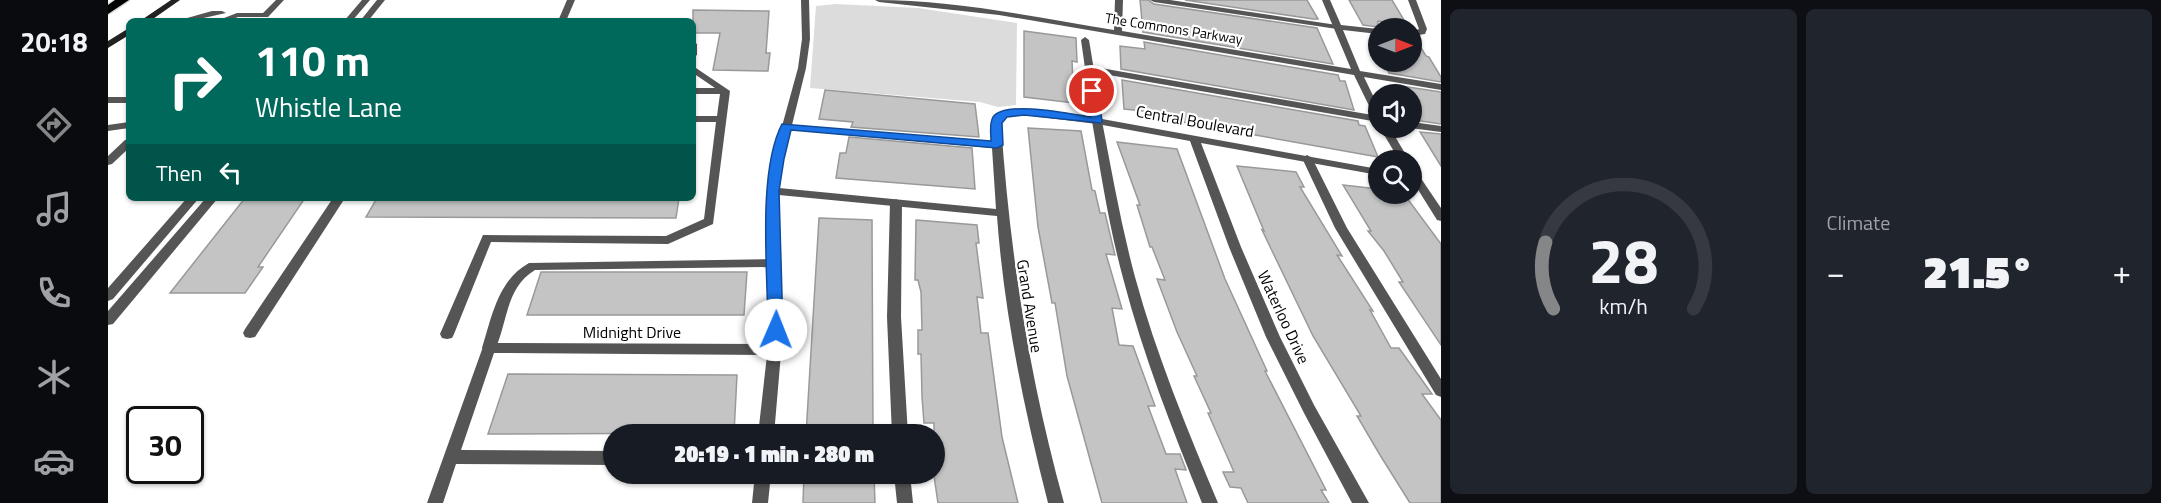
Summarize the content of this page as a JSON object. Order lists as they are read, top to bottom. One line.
{"streets":{"street":["The Commons Parkway","Central Boulevard","Grand Avenue","Waterloo Drive","Midnight Drive"]},"crossings":[["Central Boulevard","Grand Avenue"],["Central Boulevard","Waterloo Drive"]],"north":"right","page":{"tabs":"20:18","tile":"Climate","turn":["110 m","Whistle Lane"],"then":"Then","heat":["−","21.5°","+"],"limit":"30","trip":"20:19 · 1 min · 280 m","gauge":["28","km/h"]}}
